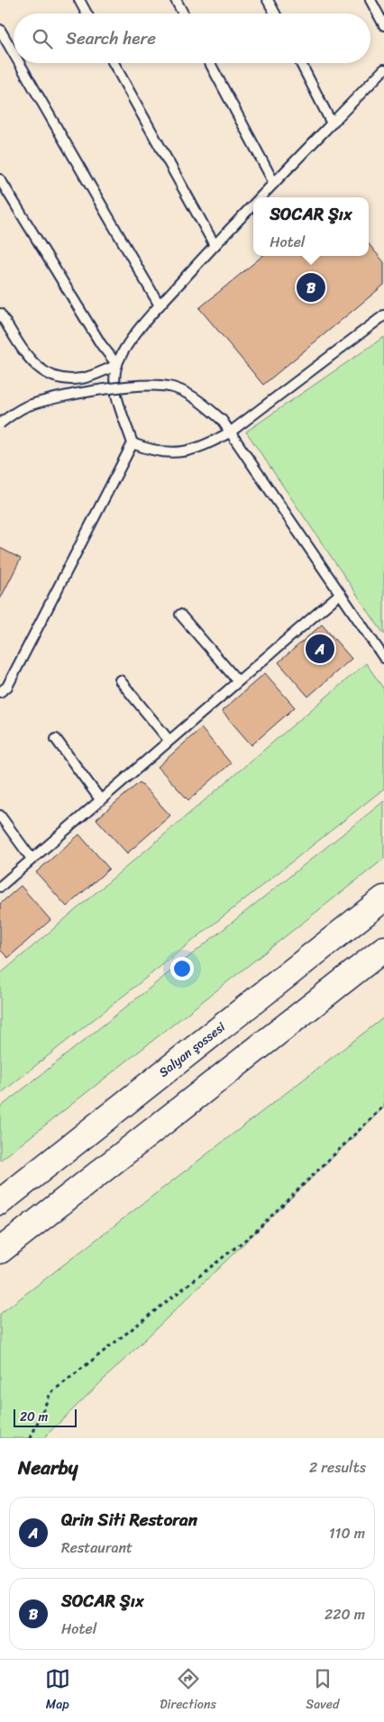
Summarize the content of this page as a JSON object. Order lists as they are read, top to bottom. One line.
{"streets":{"highway":["Salyan şossesi"]},"scale_bar":"20 m","page":{"search":"Search here","popup":["SOCAR Şıx","Hotel"],"pins":["B","A"],"scale":"20 m","heading":["Nearby","2 results"],"list":[{"mark":"A","name":"Qrin Siti Restoran","note":"Restaurant","value":"110 m"},{"mark":"B","name":"SOCAR Şıx","note":"Hotel","value":"220 m"}],"nav":["Map","Directions","Saved"]}}
